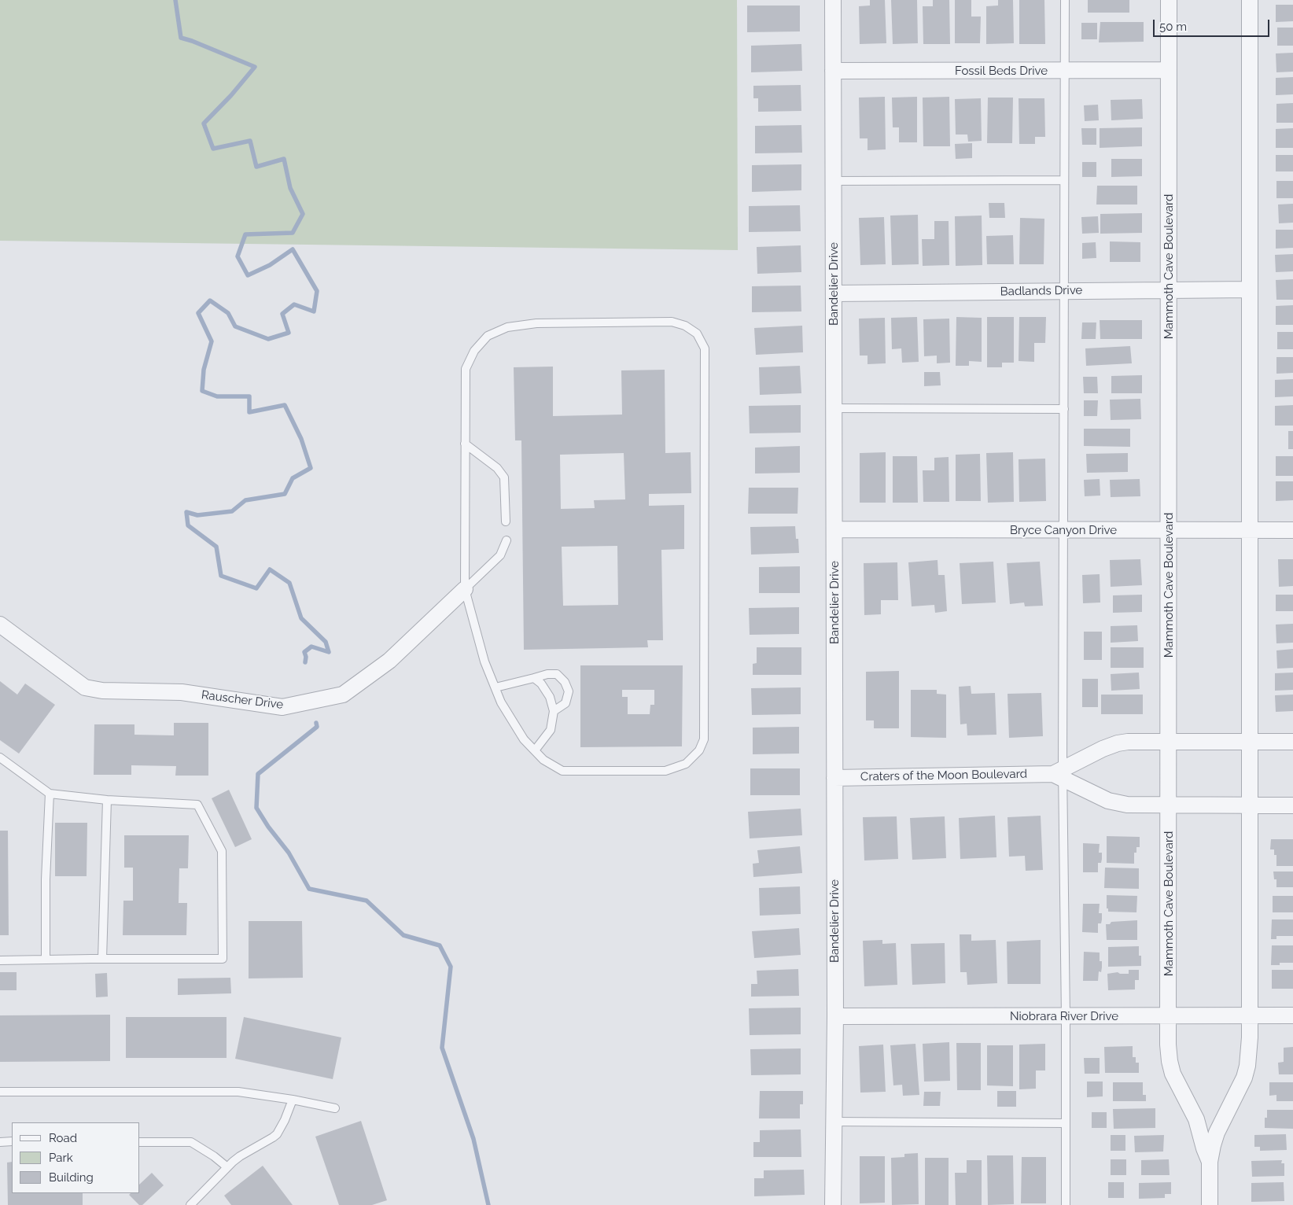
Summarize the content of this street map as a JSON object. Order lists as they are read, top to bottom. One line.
{"streets":{"street":["Fossil Beds Drive","Mammoth Cave Boulevard","Bandelier Drive","Badlands Drive","Bryce Canyon Drive","Rauscher Drive","Craters of the Moon Boulevard","Niobrara River Drive"]},"crossings":[["Fossil Beds Drive","Mammoth Cave Boulevard"],["Fossil Beds Drive","Bandelier Drive"],["Mammoth Cave Boulevard","Badlands Drive"],["Mammoth Cave Boulevard","Bryce Canyon Drive"],["Mammoth Cave Boulevard","Craters of the Moon Boulevard"],["Mammoth Cave Boulevard","Niobrara River Drive"],["Bandelier Drive","Badlands Drive"],["Bandelier Drive","Bryce Canyon Drive"],["Bandelier Drive","Craters of the Moon Boulevard"],["Bandelier Drive","Niobrara River Drive"]],"legend":["Road","Park","Building"],"scale_bar":"50 m"}
